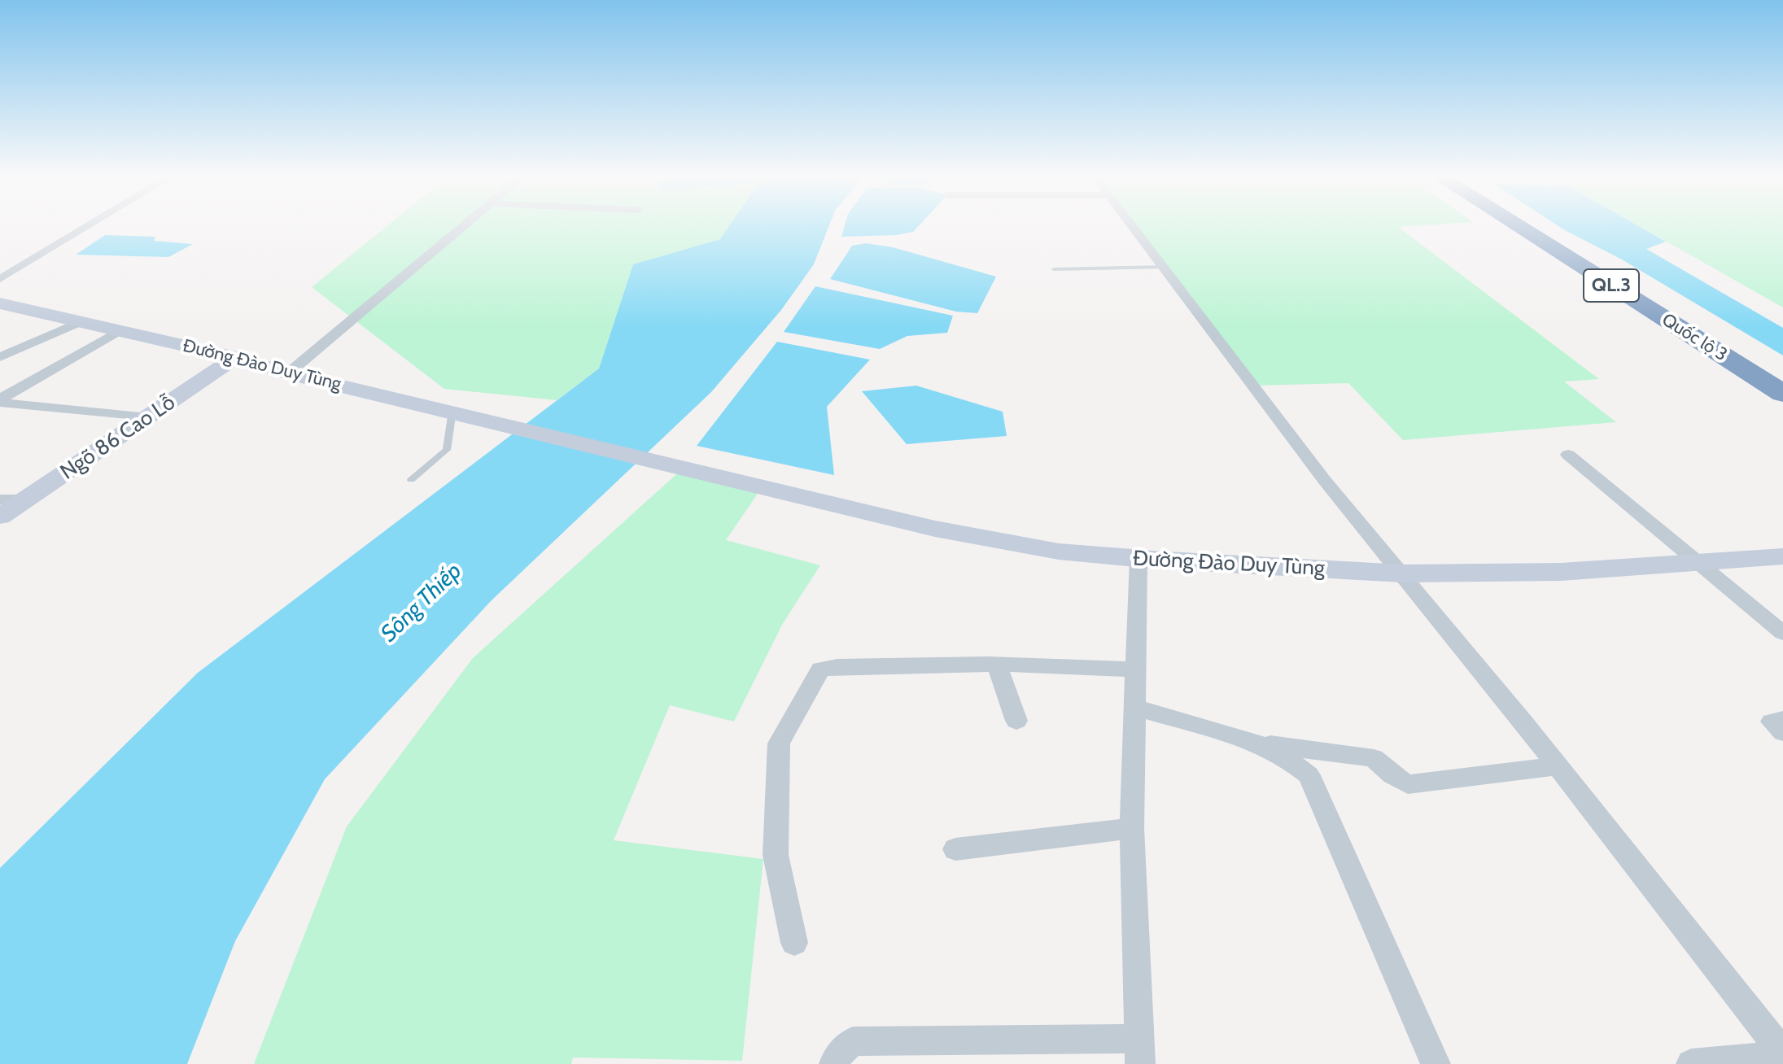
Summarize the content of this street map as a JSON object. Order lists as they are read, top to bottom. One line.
{"streets":{"highway":["QL.3","Quốc lộ 3"],"street":["Đường Đào Duy Tùng","Ngõ 86 Cao Lỗ"]},"crossings":[["Đường Đào Duy Tùng","Ngõ 86 Cao Lỗ"]],"water":["Sông Thiếp"]}
